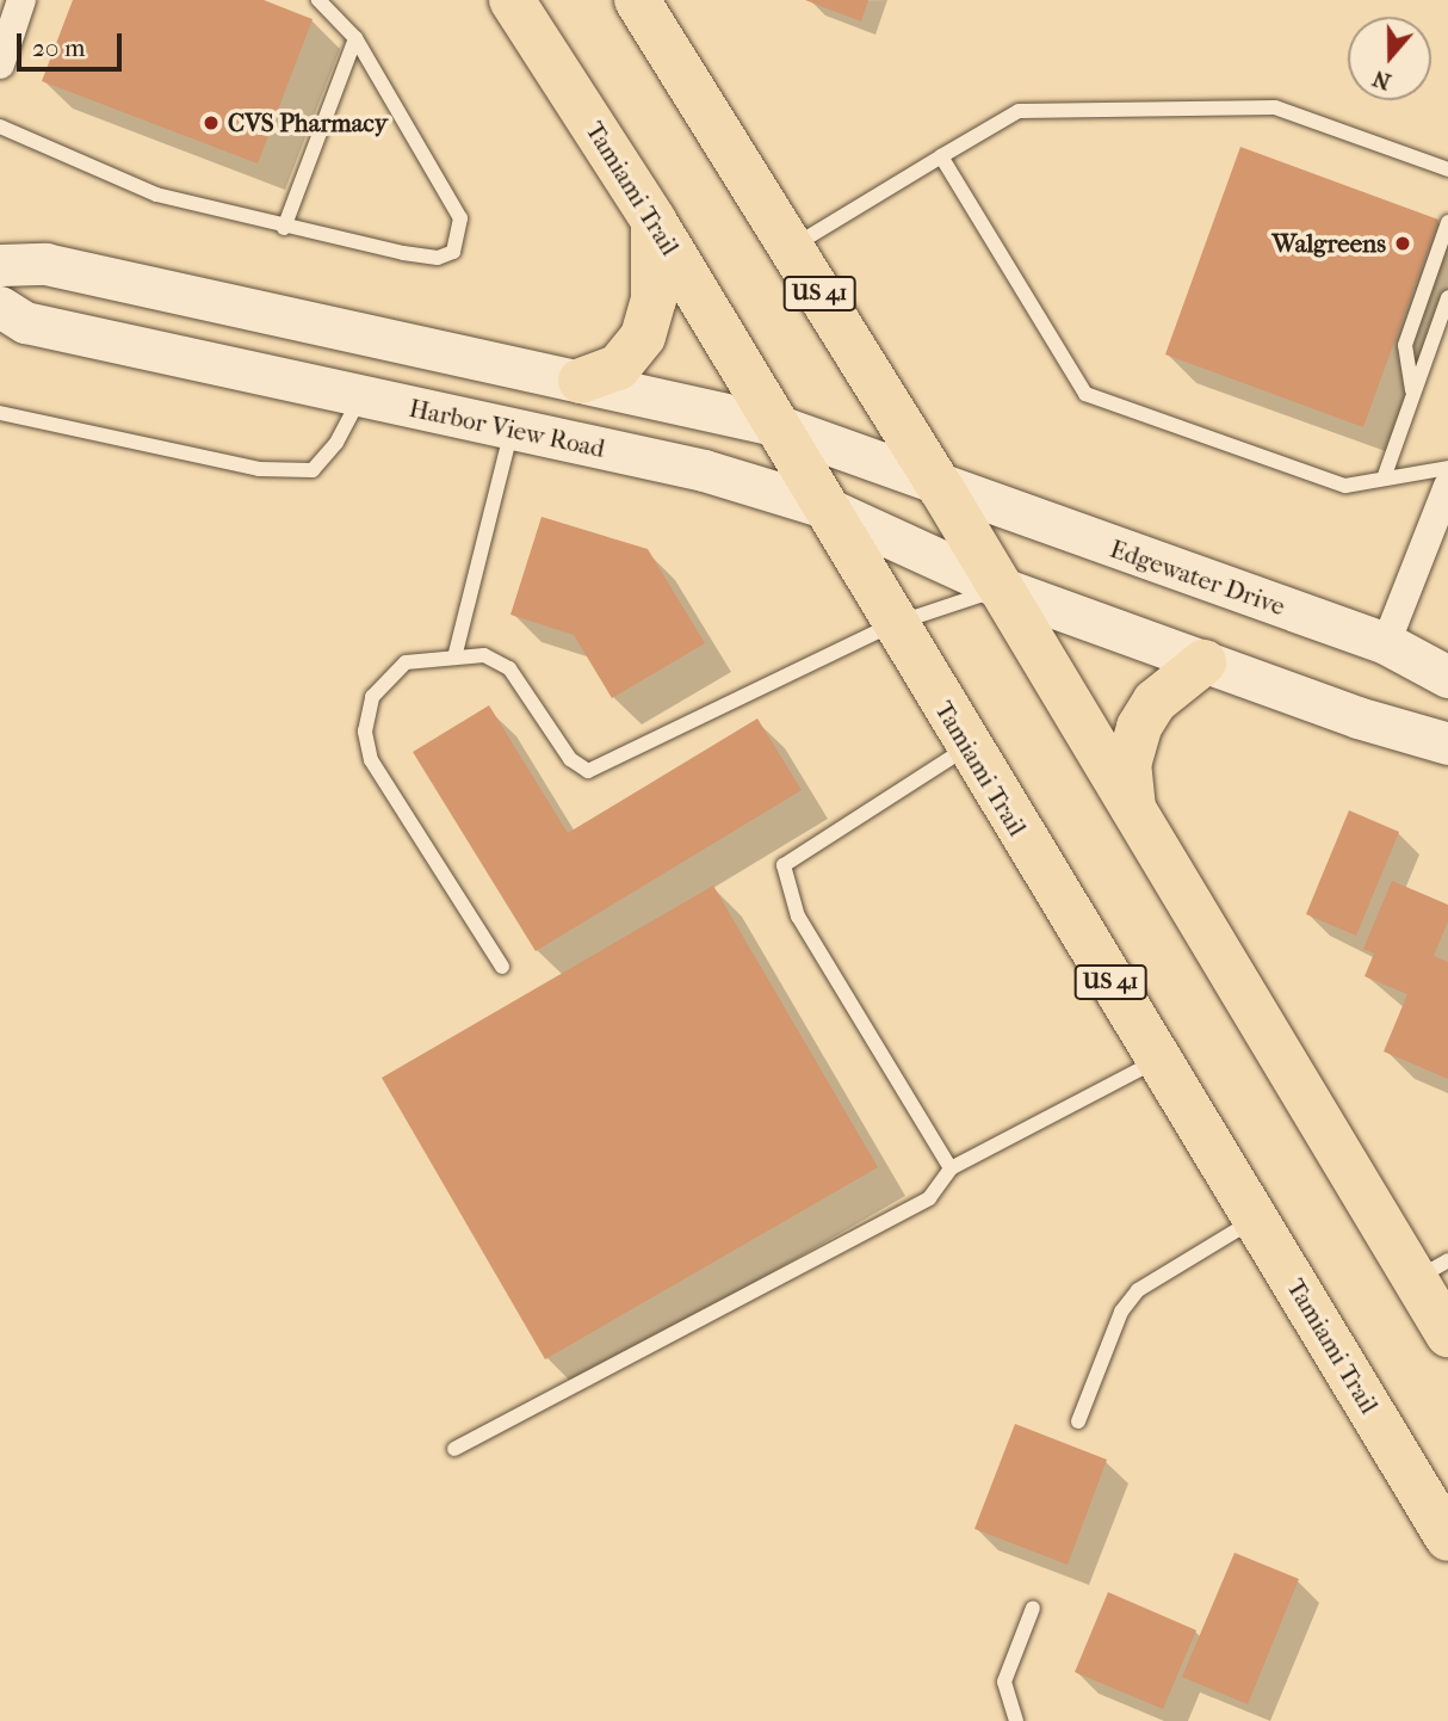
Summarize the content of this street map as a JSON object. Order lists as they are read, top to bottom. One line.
{"streets":{"main road":["Tamiami Trail","US 41","Harbor View Road","Edgewater Drive"]},"crossings":[["Tamiami Trail","Harbor View Road"],["US 41","Harbor View Road"],["US 41","Edgewater Drive"]],"places":["CVS Pharmacy","Walgreens"],"scale_bar":"20 m","north":"bottom"}
